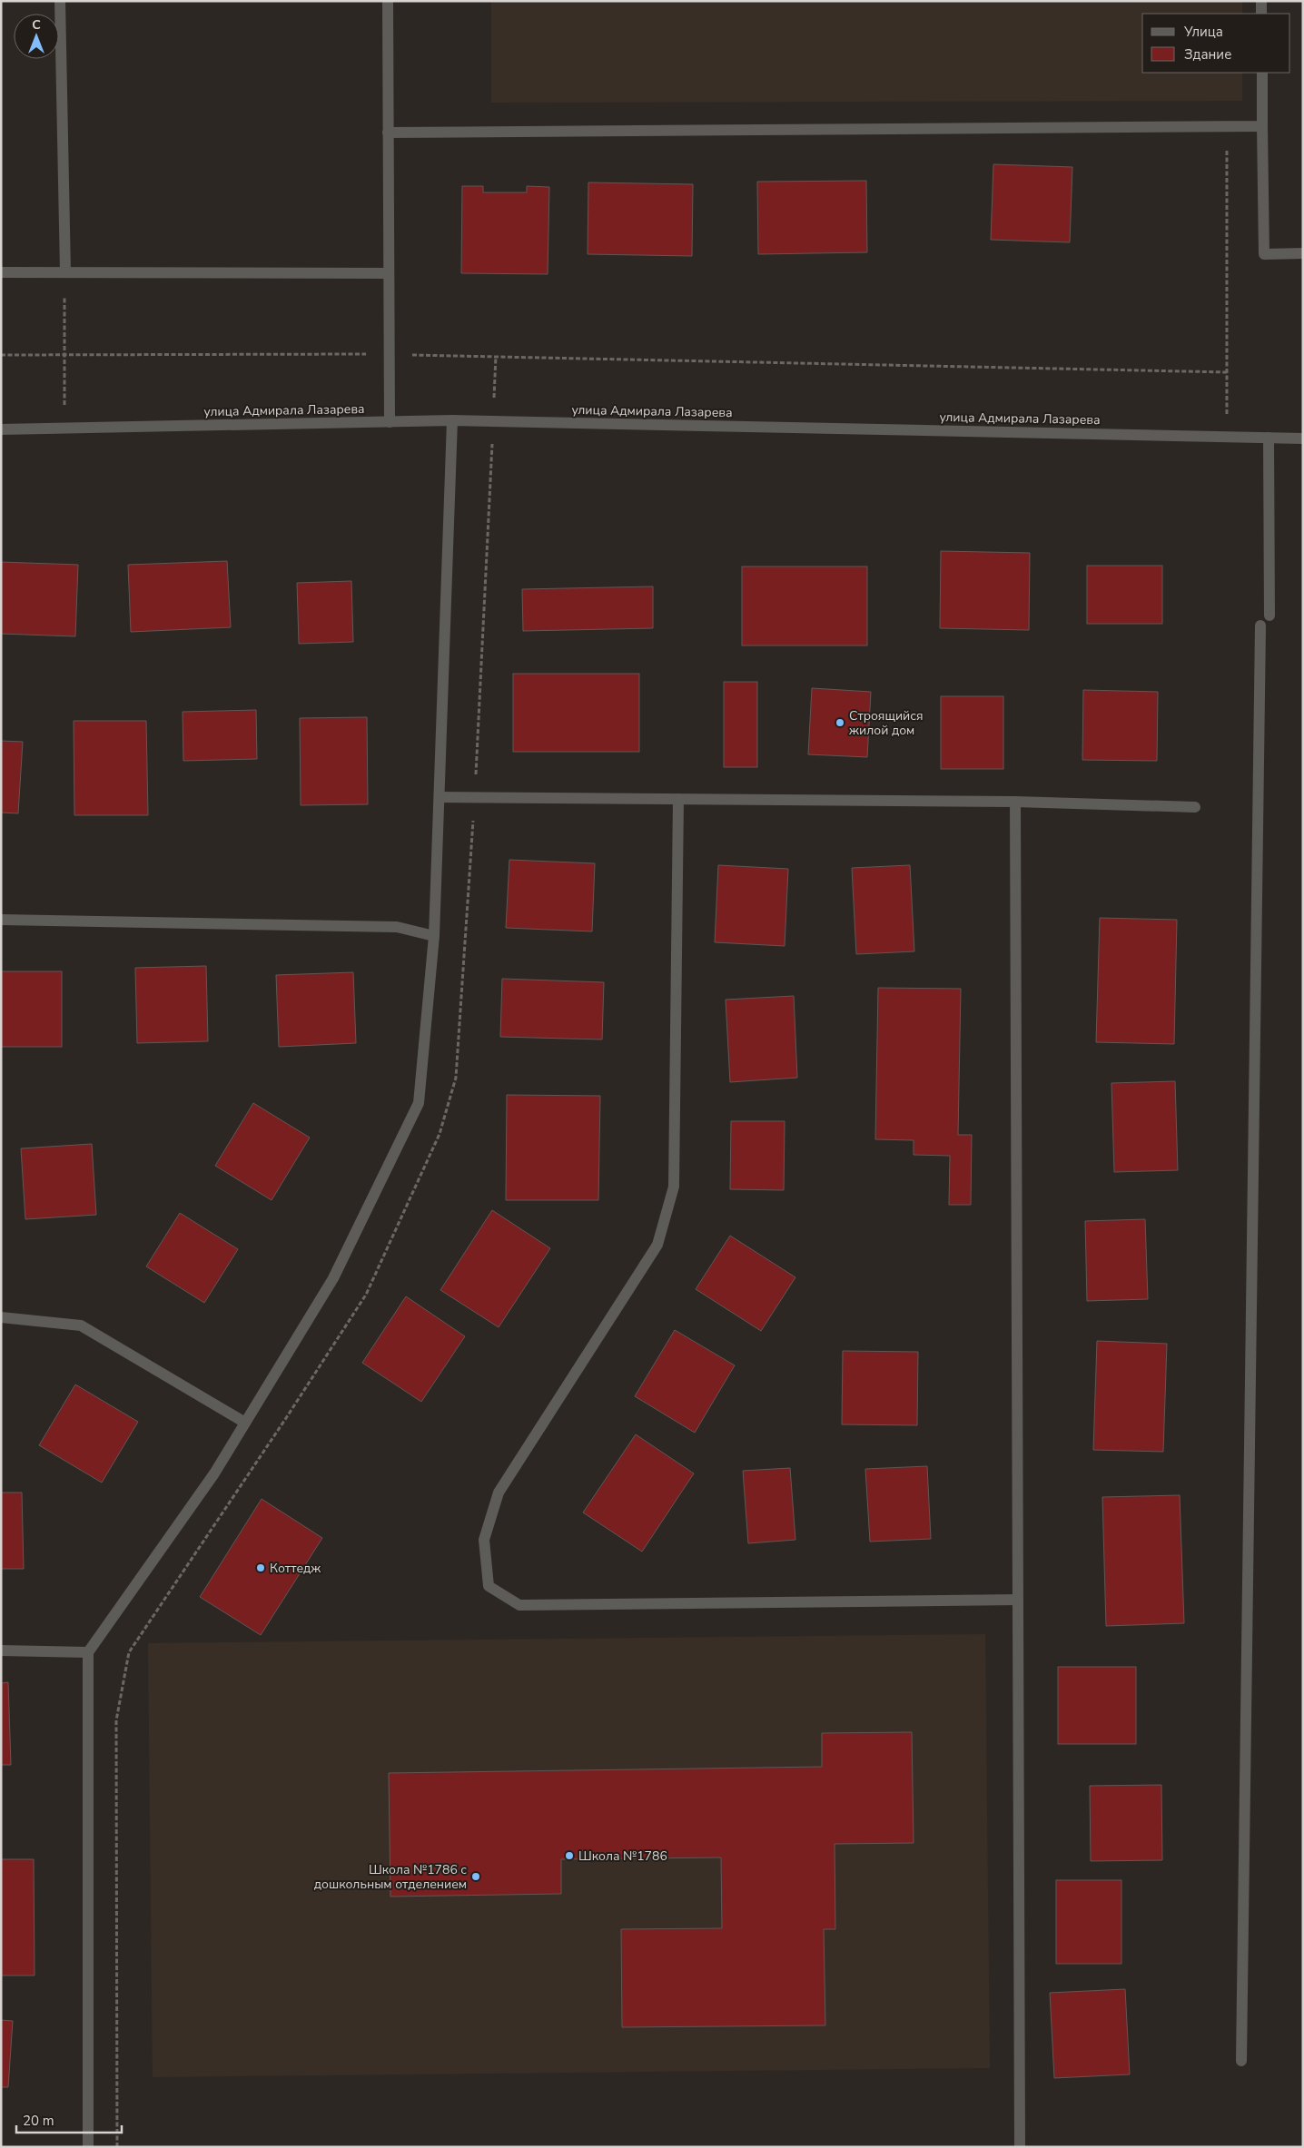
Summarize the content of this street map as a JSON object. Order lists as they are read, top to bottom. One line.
{"streets":{"street":["улица Адмирала Лазарева"]},"places":["Строящийся жилой дом","Коттедж","Школа №1786","Школа №1786 с дошкольным отделением"],"legend":["Улица","Здание"],"scale_bar":"20 m","north":"top"}
